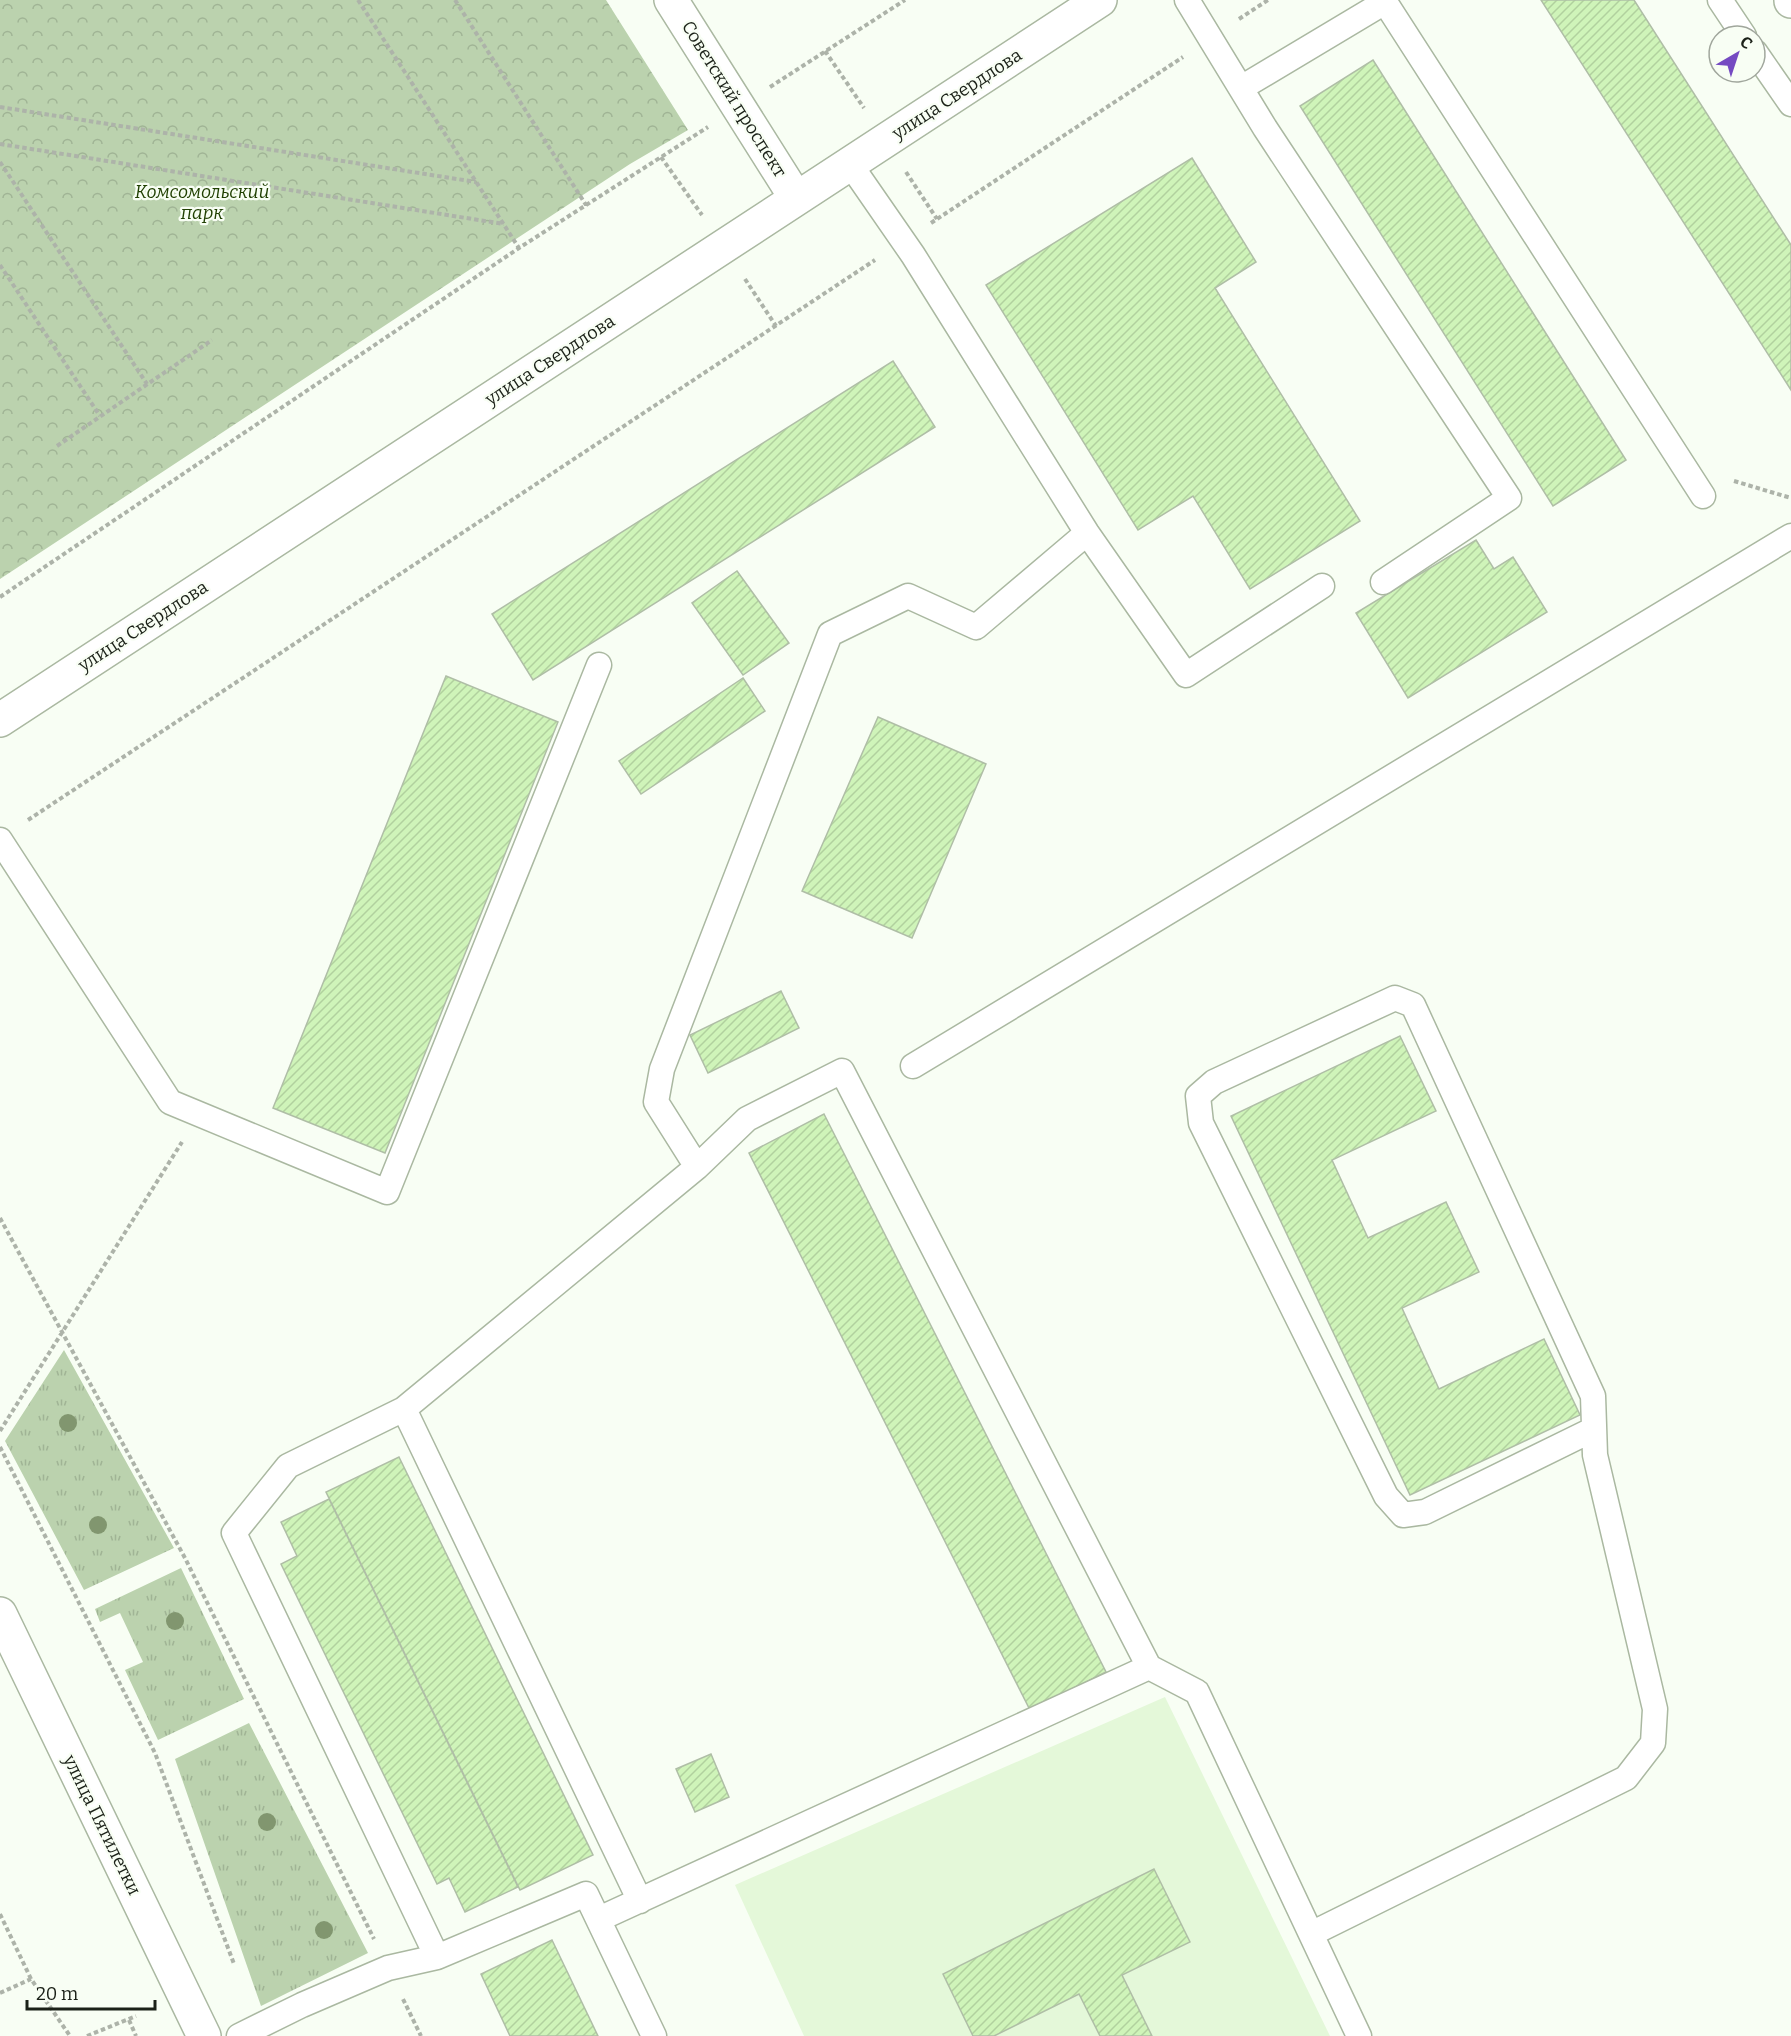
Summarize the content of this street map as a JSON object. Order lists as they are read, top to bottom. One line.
{"streets":{"main road":["улица Свердлова","Советский проспект","улица Пятилетки"]},"crossings":[["улица Свердлова","Советский проспект"]],"parks":["Комсомольский парк"],"scale_bar":"20 m","north":"top right"}
